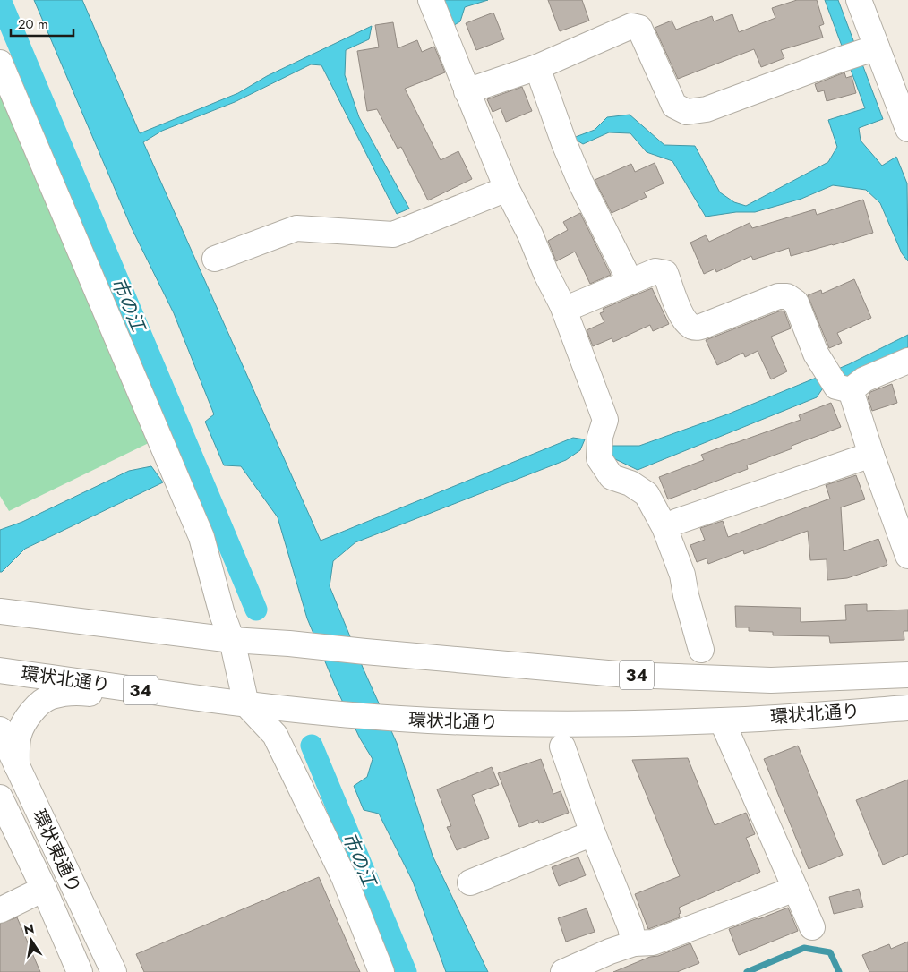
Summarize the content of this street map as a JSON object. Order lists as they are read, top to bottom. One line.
{"streets":{"main road":["34","環状北通り","環状東通り"]},"water":["市の江"],"scale_bar":"20 m","north":"top"}
